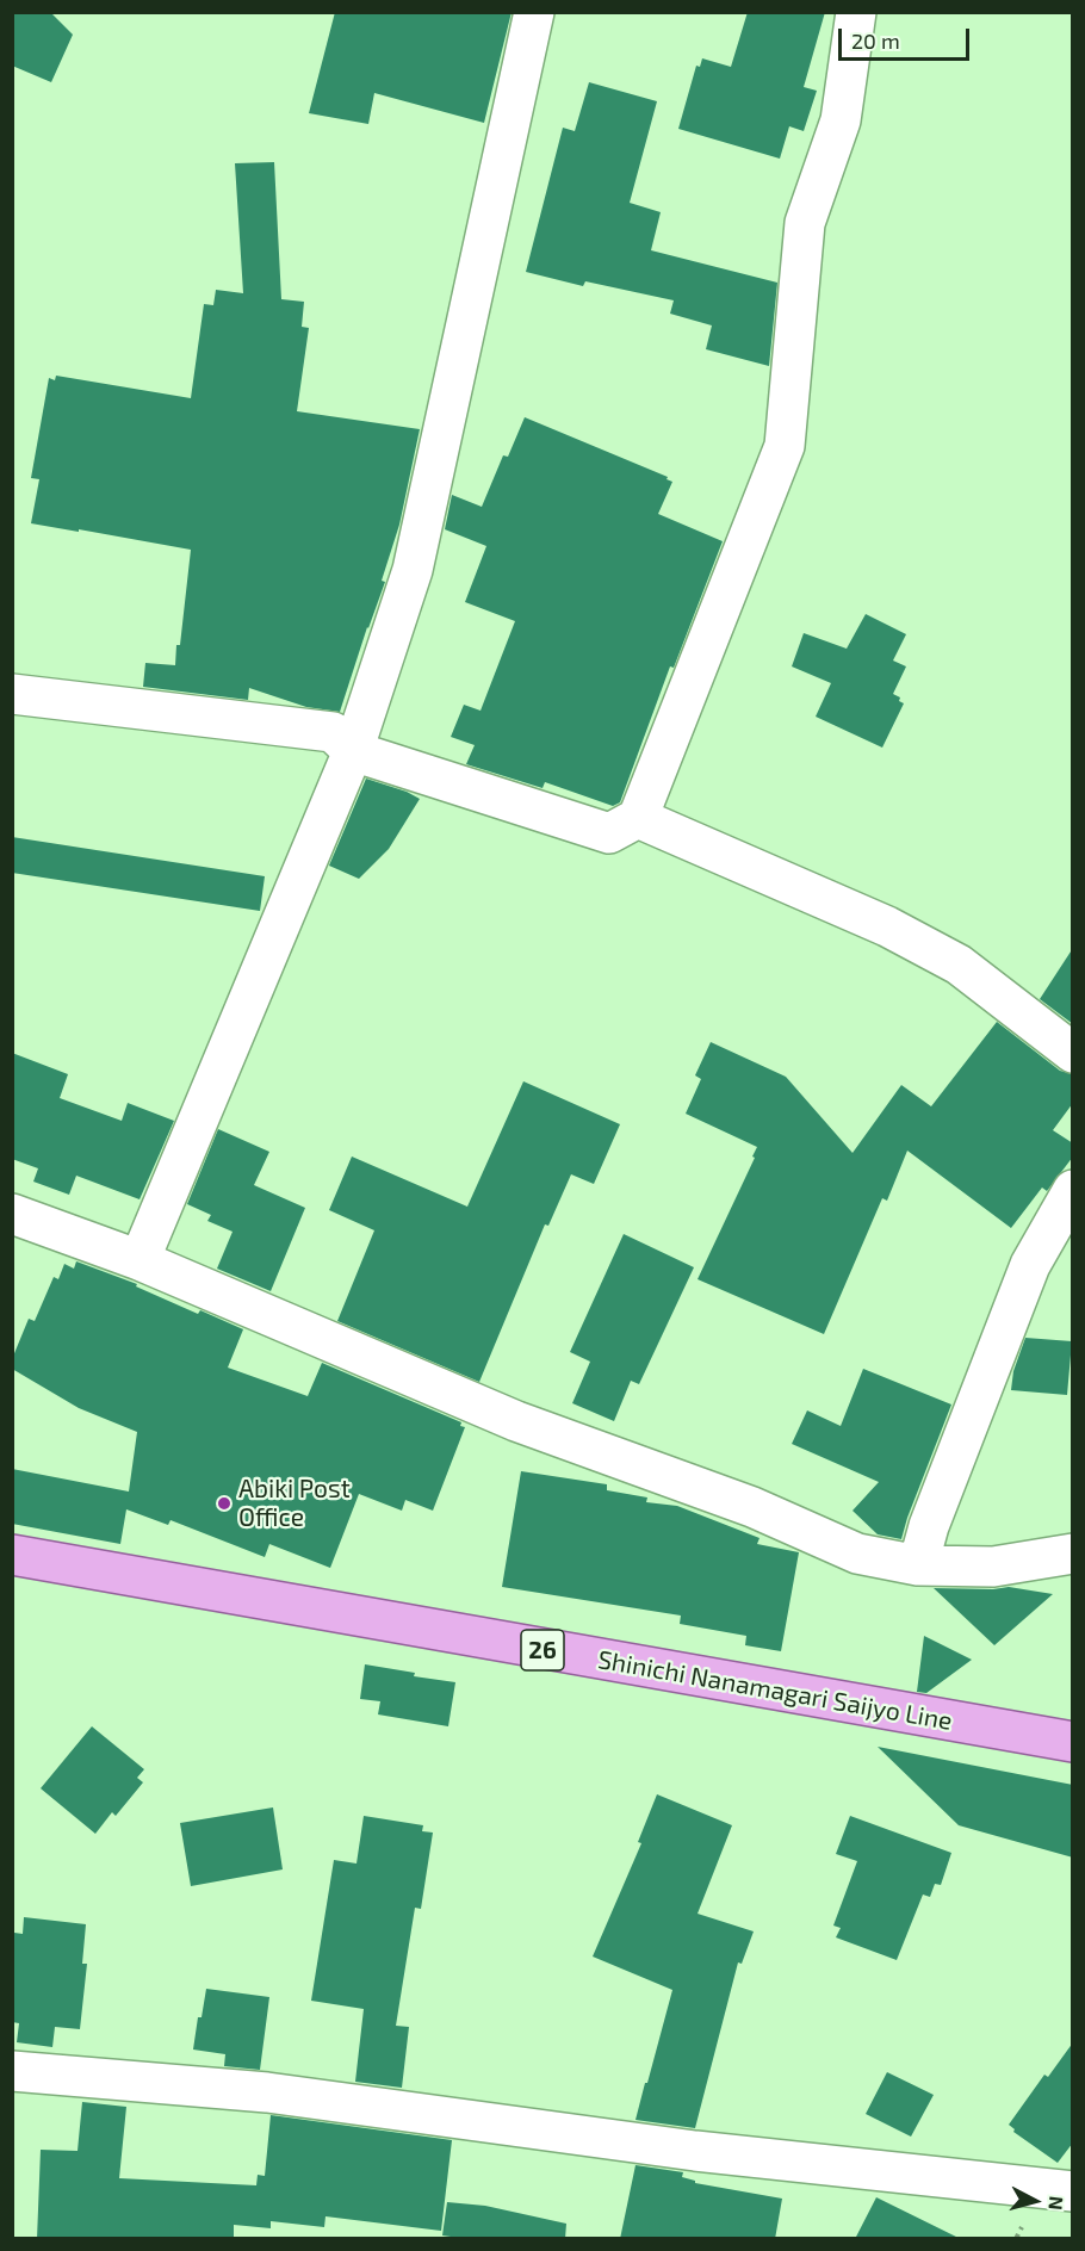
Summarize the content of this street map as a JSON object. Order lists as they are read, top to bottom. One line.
{"streets":{"main road":["26","Shinichi Nanamagari Saijyo Line"]},"places":["Abiki Post Office"],"scale_bar":"20 m","north":"right"}
